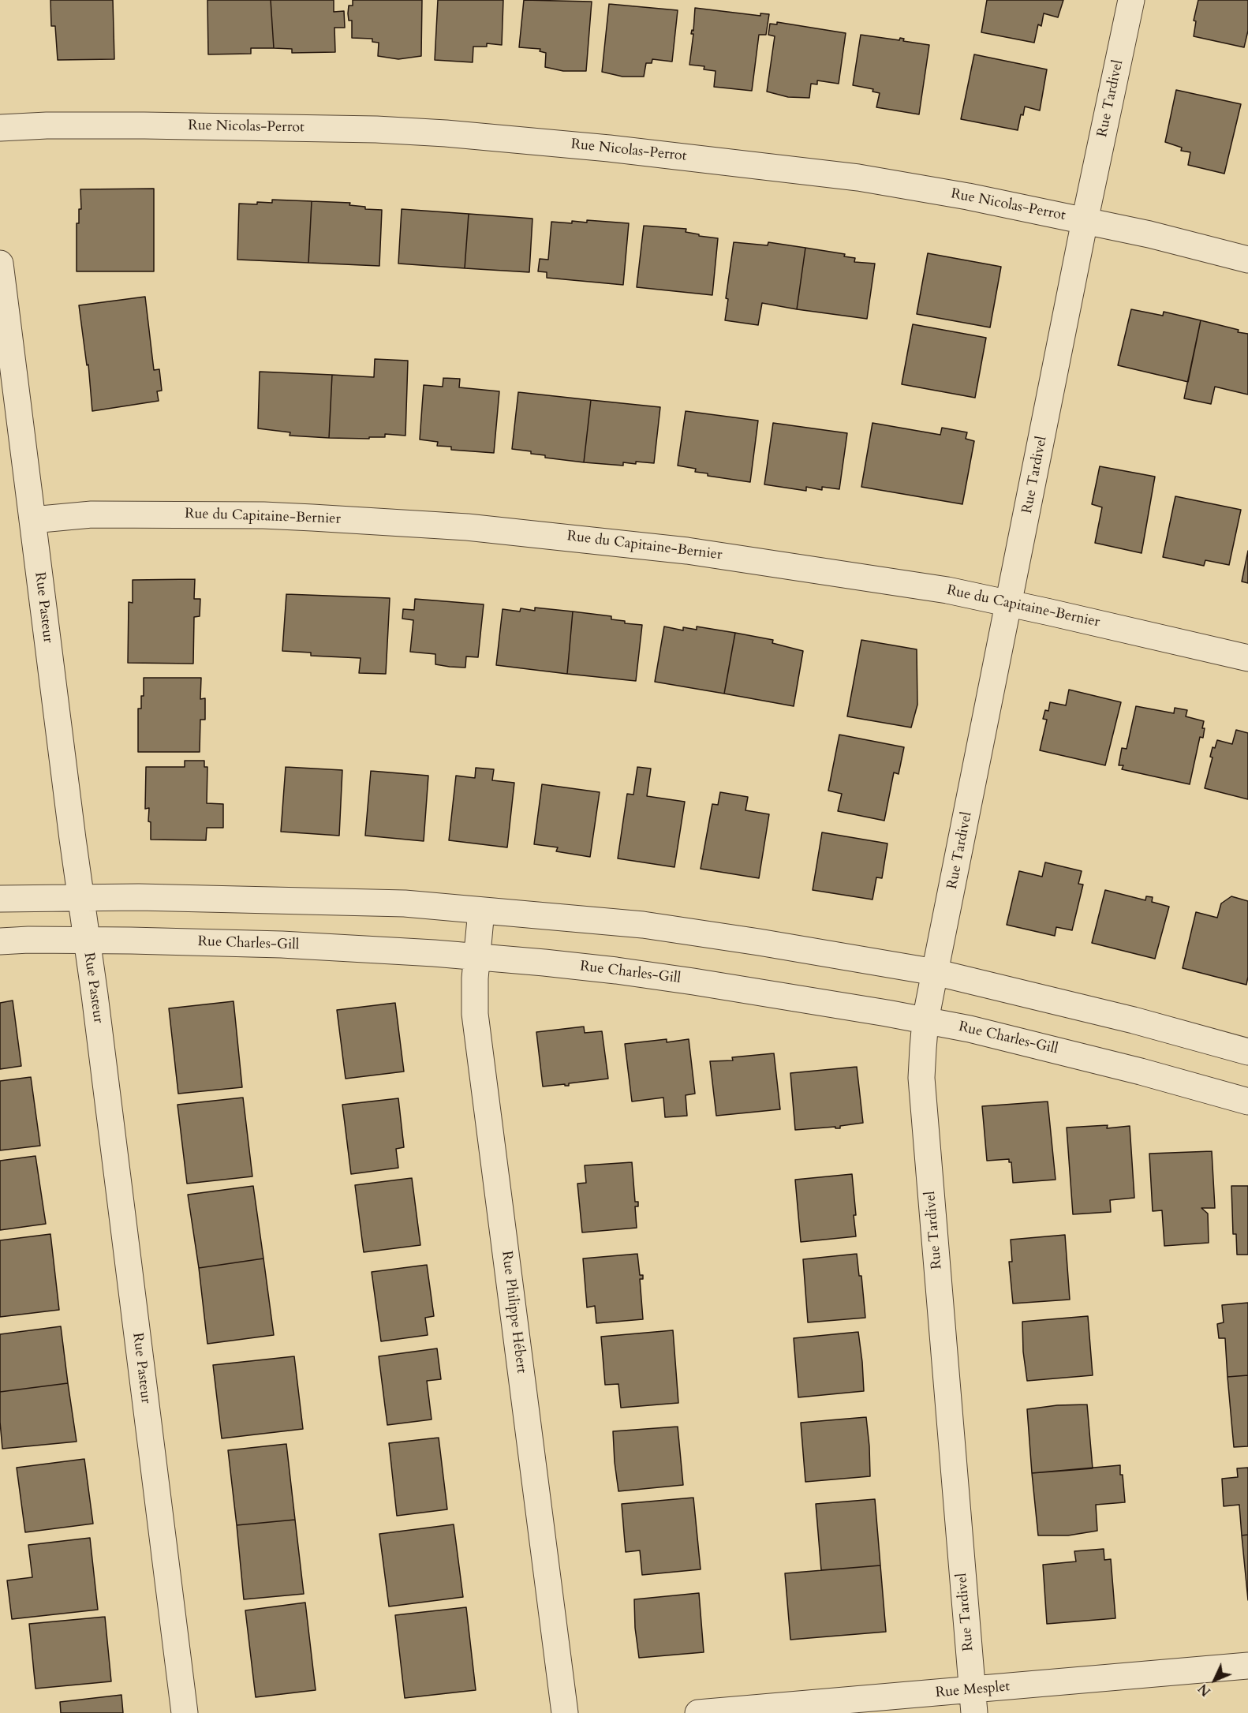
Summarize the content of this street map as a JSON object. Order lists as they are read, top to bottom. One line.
{"streets":{"street":["Rue Tardivel","Rue Nicolas-Perrot","Rue du Capitaine-Bernier","Rue Pasteur","Rue Charles-Gill","Rue Philippe Hébert","Rue Mesplet"]},"crossings":[["Rue Tardivel","Rue Nicolas-Perrot"],["Rue Tardivel","Rue du Capitaine-Bernier"],["Rue Tardivel","Rue Charles-Gill"],["Rue Tardivel","Rue Mesplet"],["Rue du Capitaine-Bernier","Rue Pasteur"],["Rue Pasteur","Rue Charles-Gill"],["Rue Charles-Gill","Rue Philippe Hébert"]],"north":"bottom left"}
